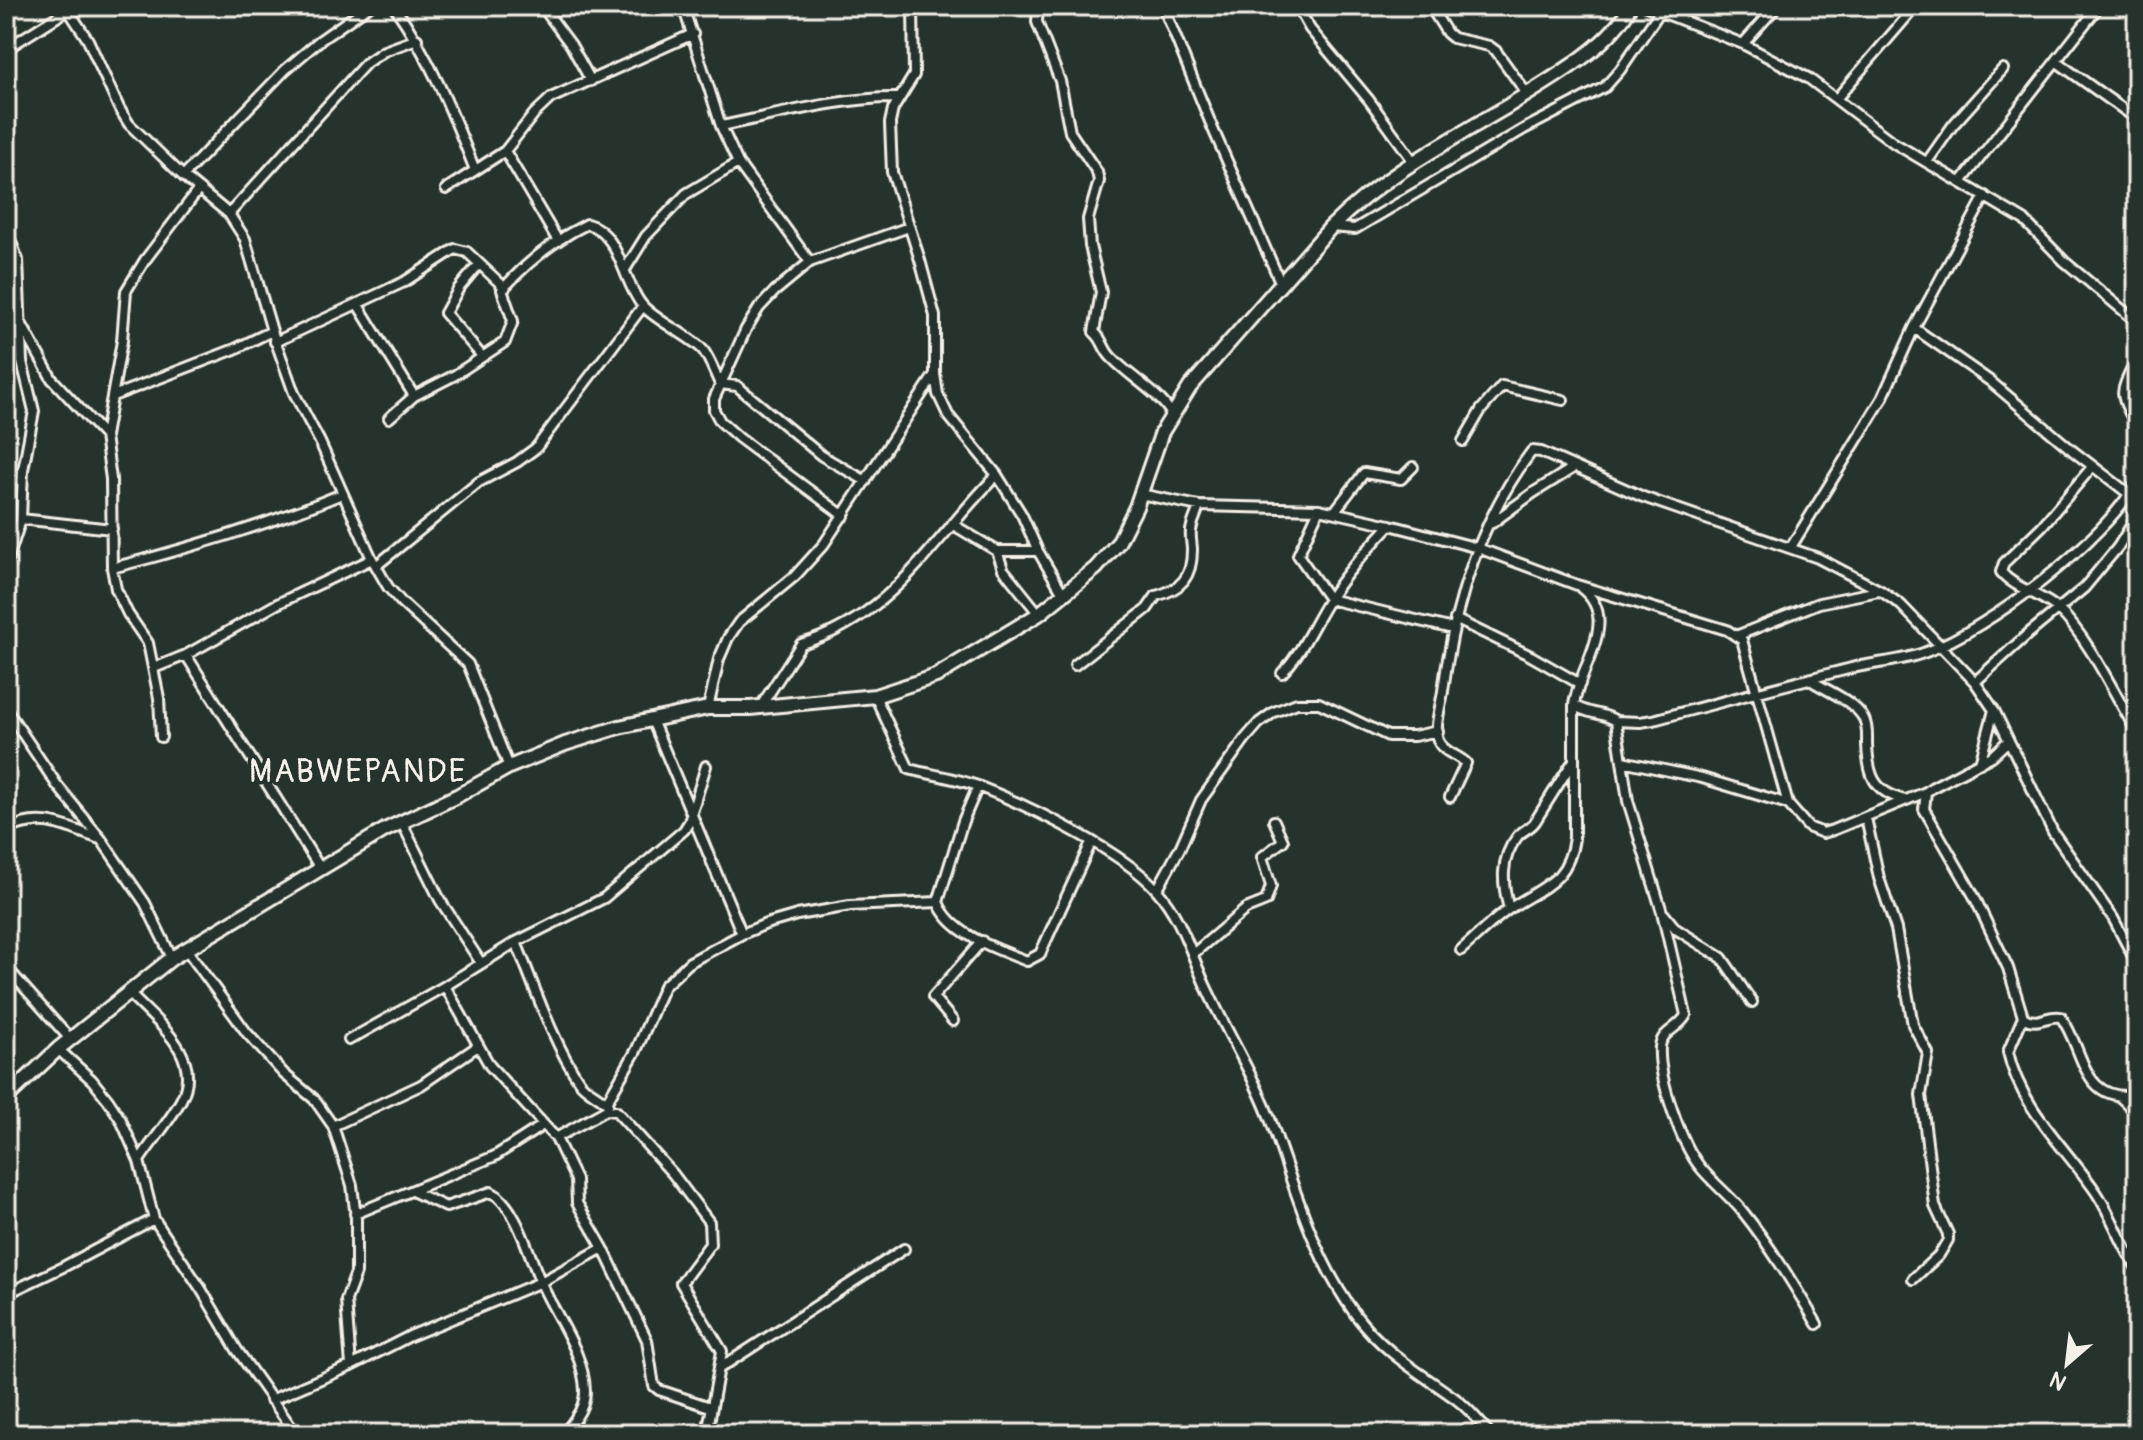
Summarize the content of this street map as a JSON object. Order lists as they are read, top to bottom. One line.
{"districts":["MABWEPANDE"],"north":"bottom left"}
